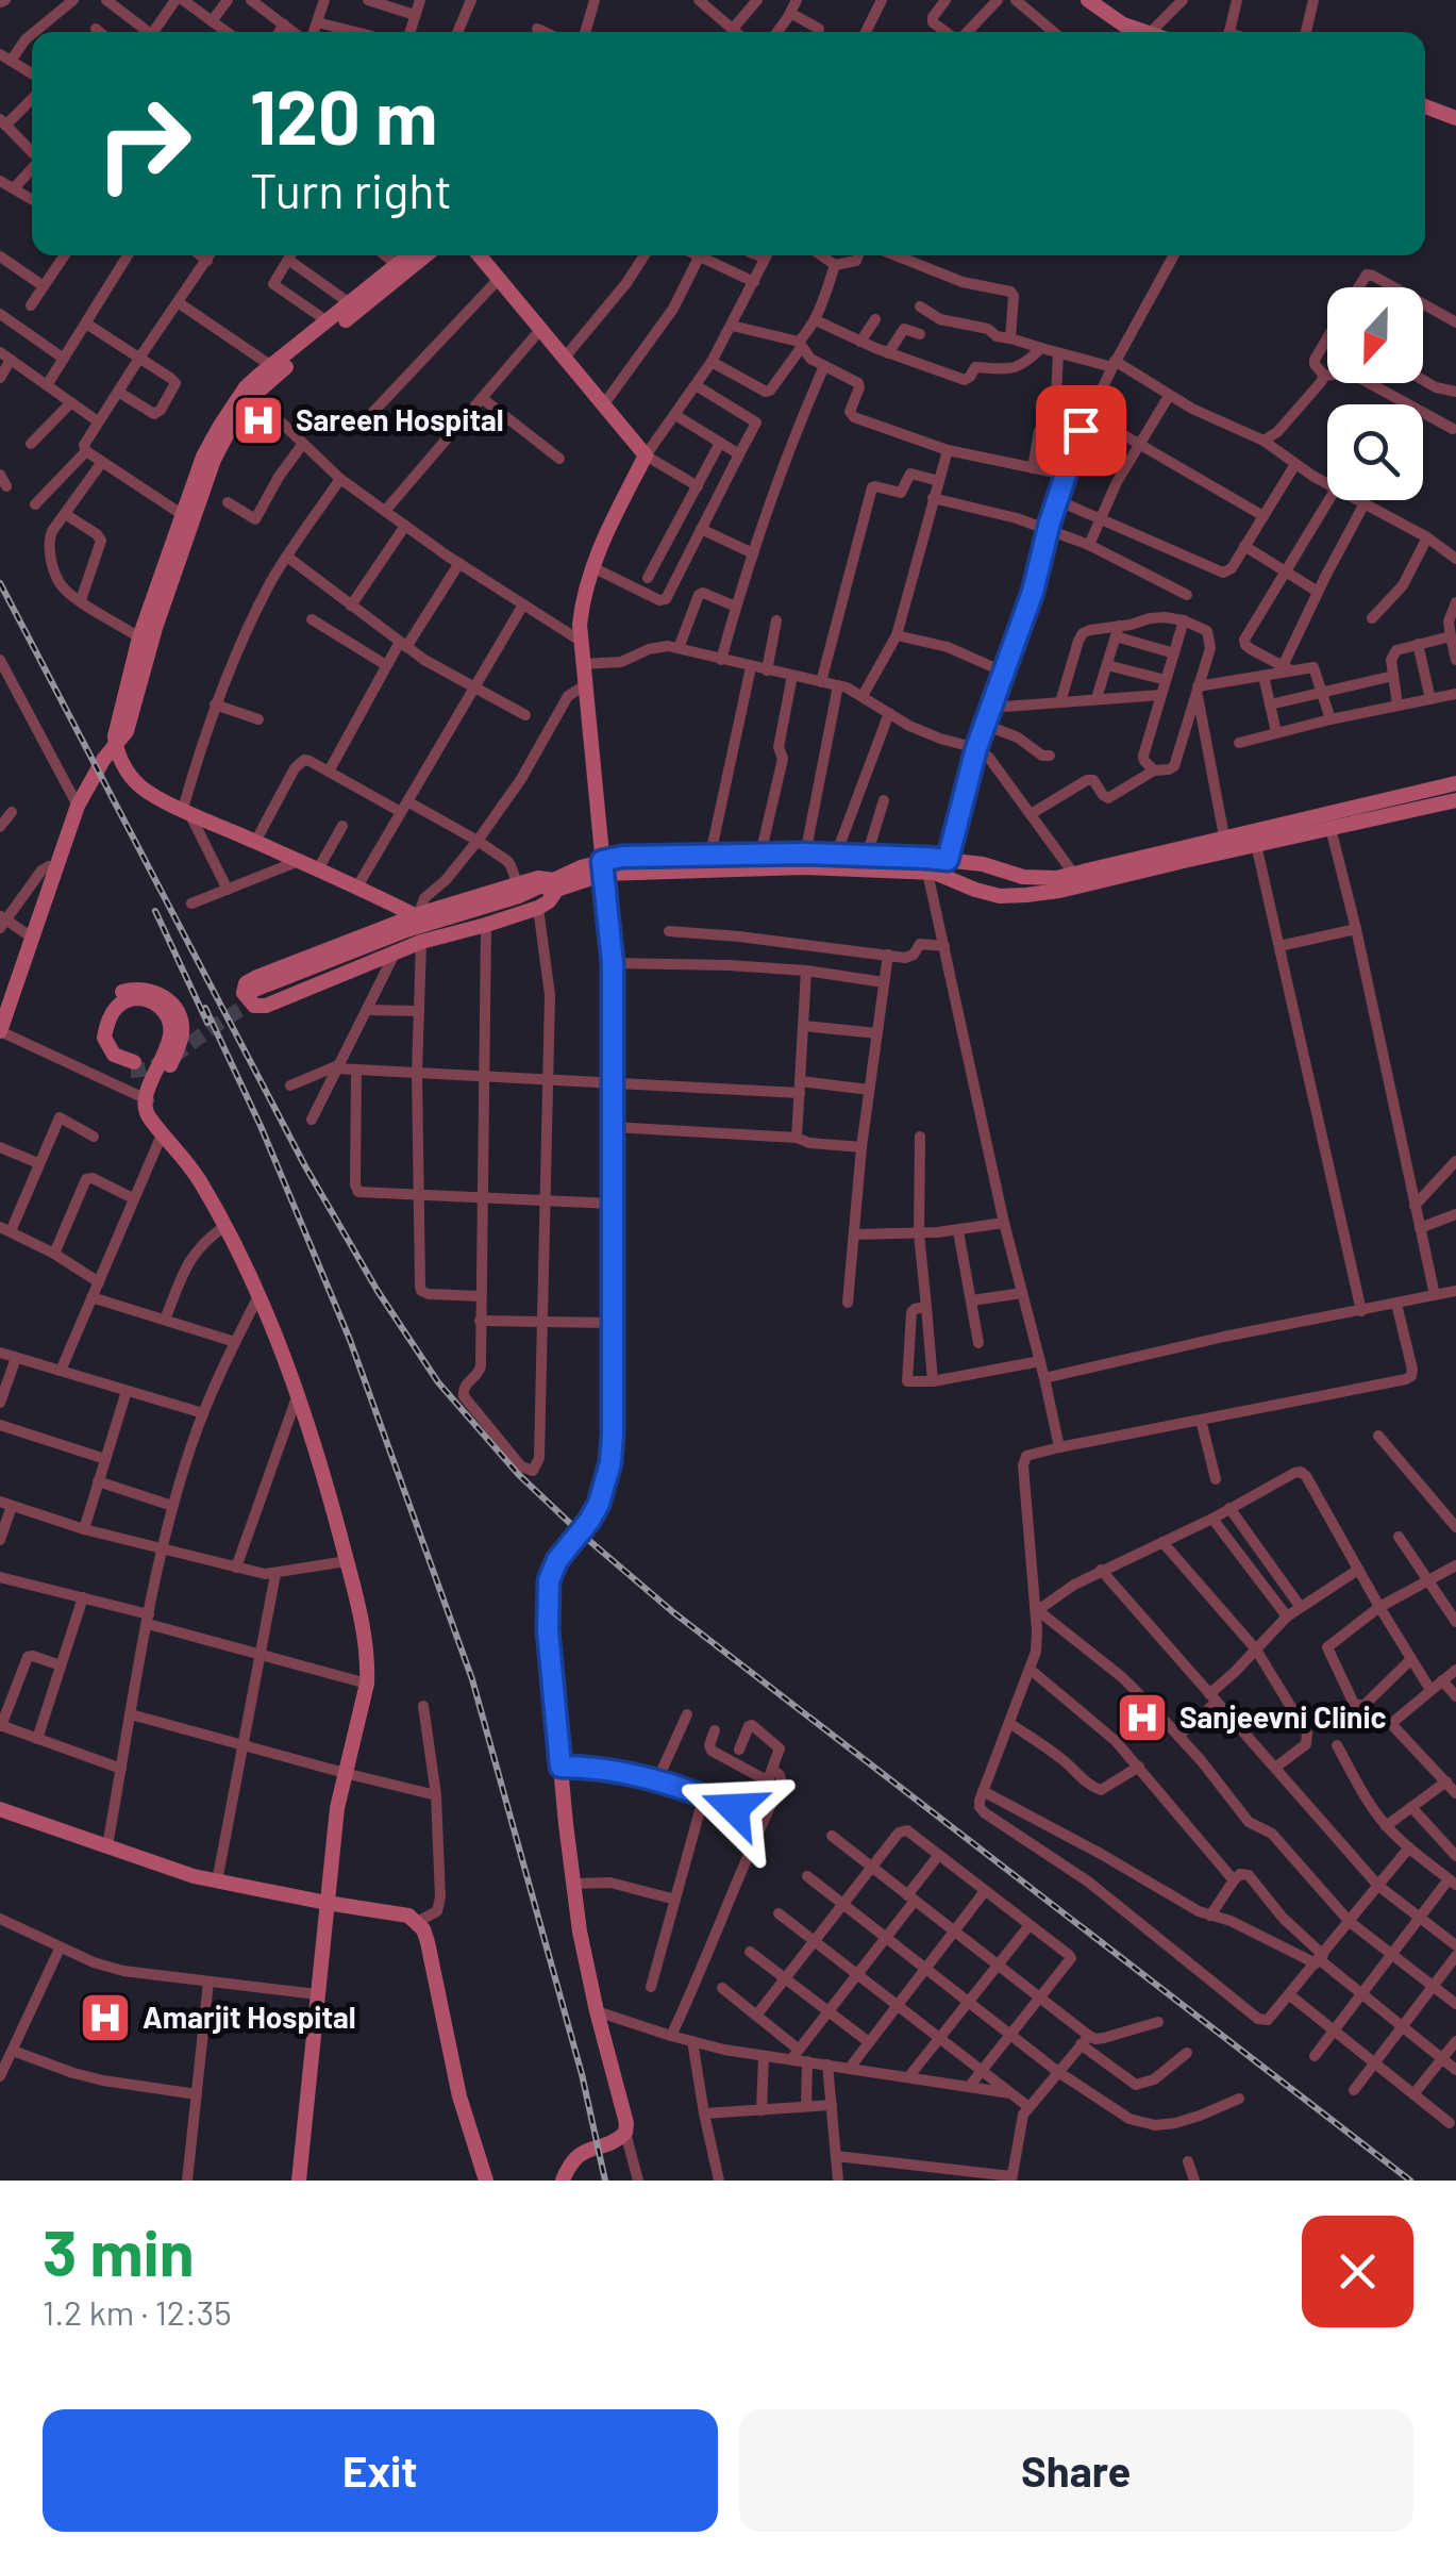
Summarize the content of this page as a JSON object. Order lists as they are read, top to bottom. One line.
{"places":{"hospital":["Sareen Hospital","Sanjeevni Clinic","Amarjit Hospital"]},"north":"bottom","page":{"turn":["120 m","Turn right"],"heading":["3 min","1.2 km · 12:35"],"buttons":["Exit","Share"]}}
